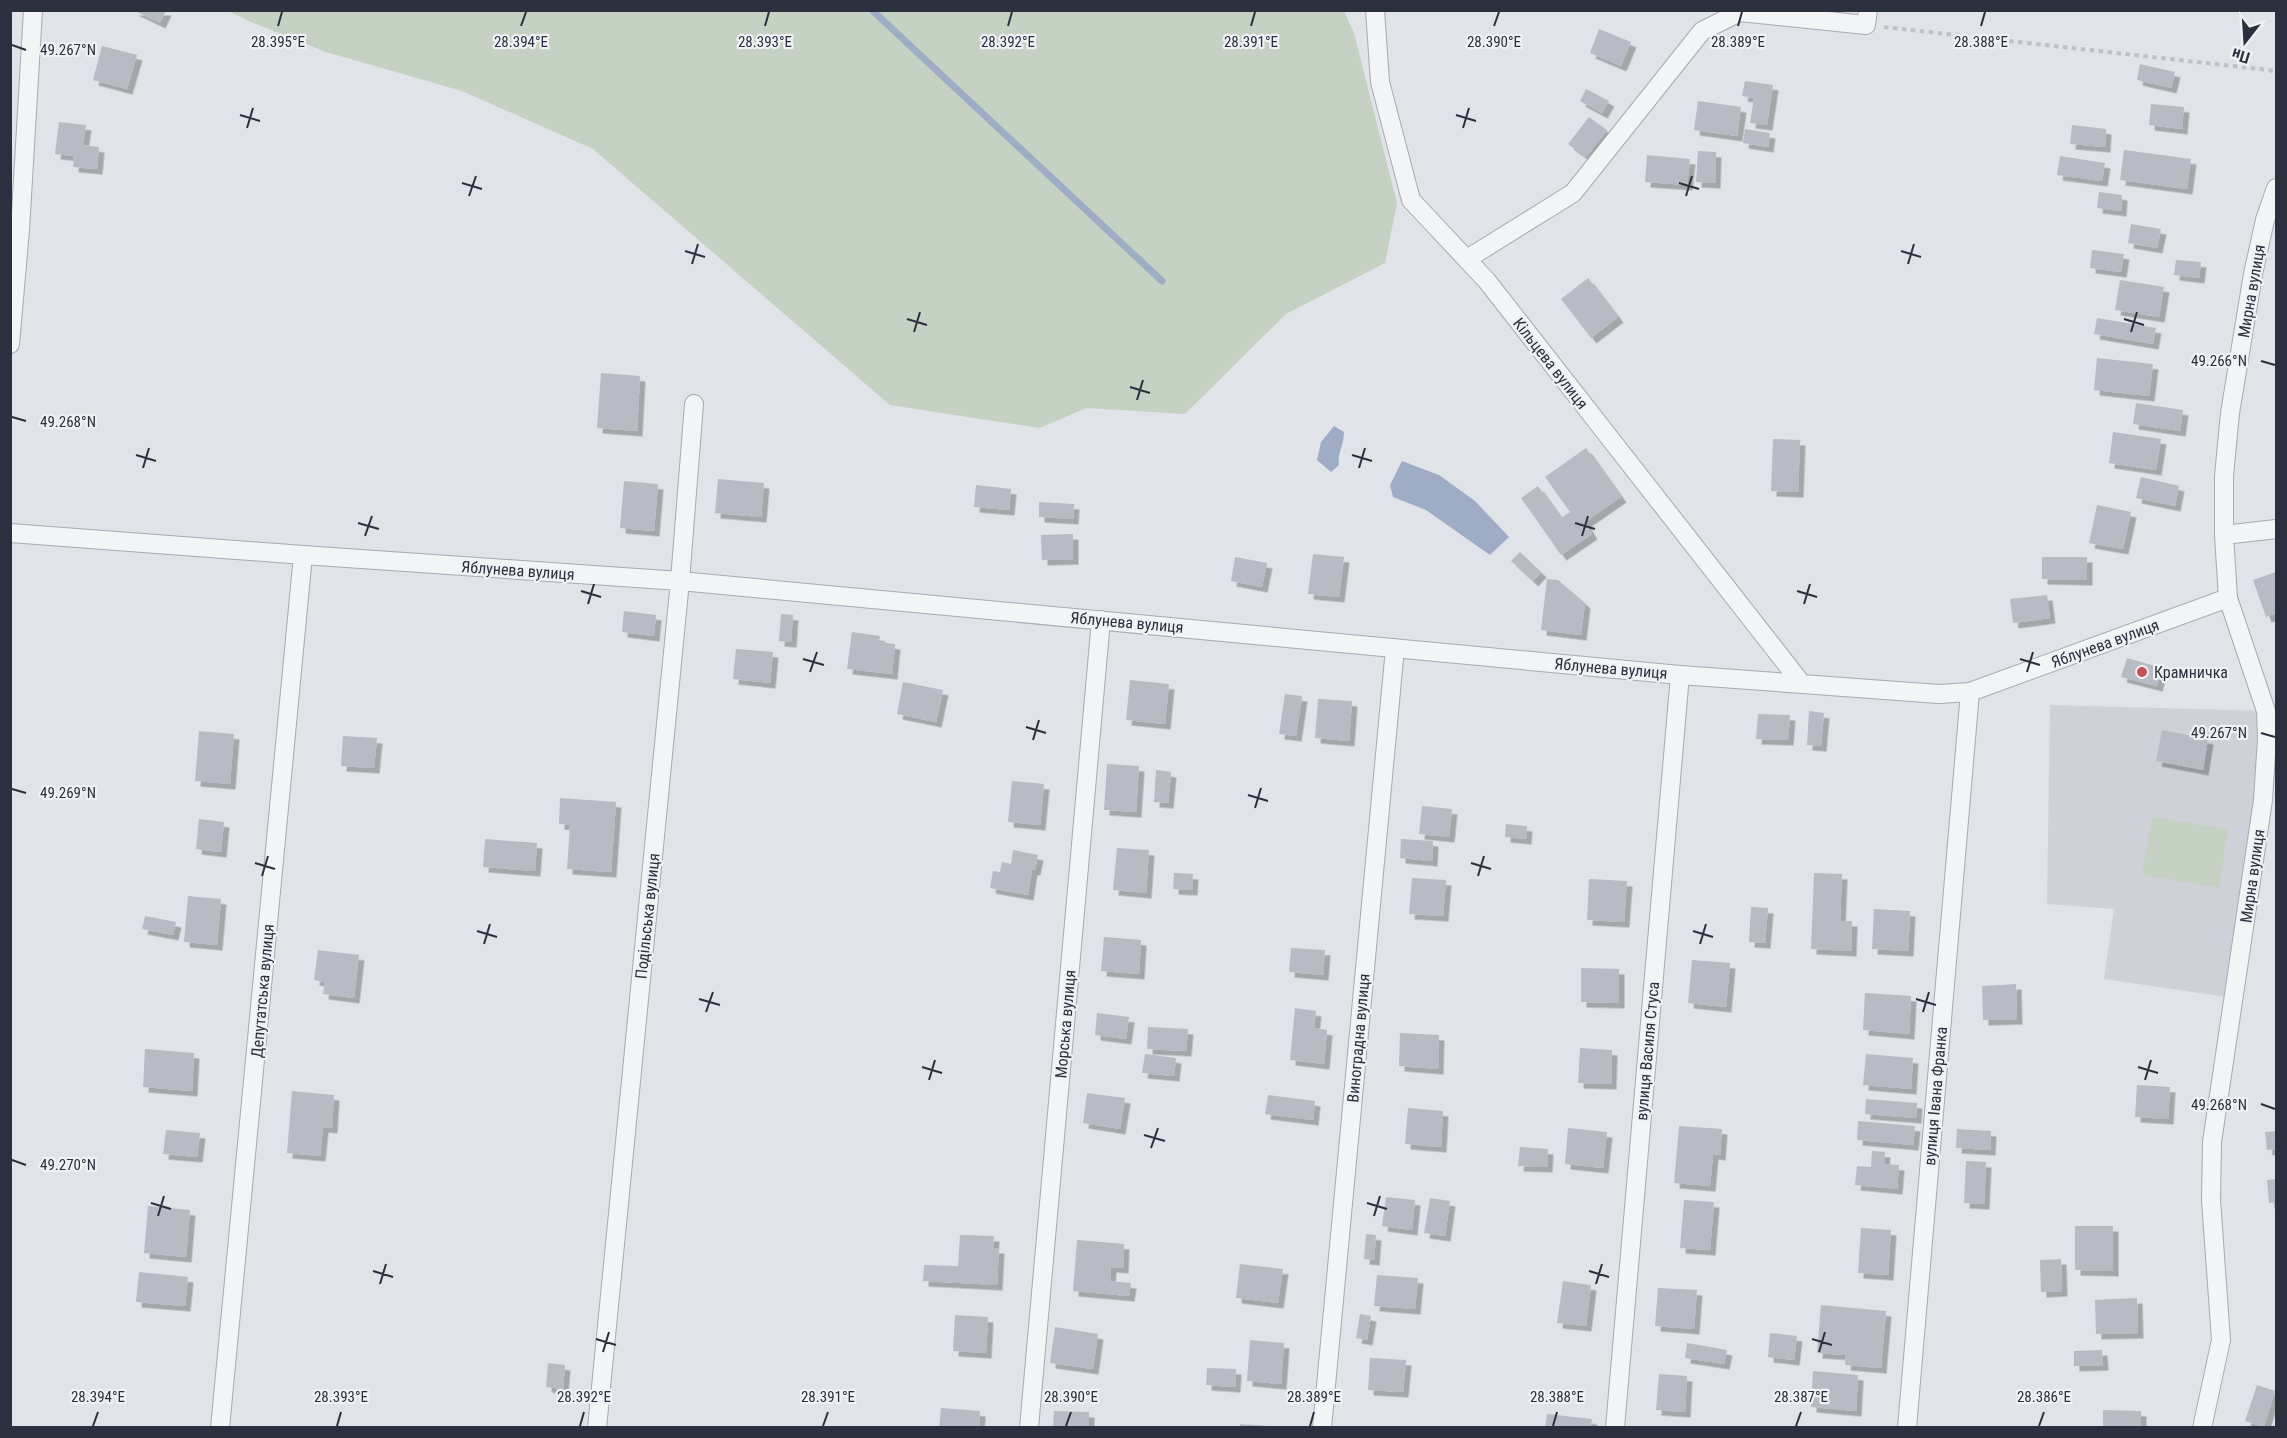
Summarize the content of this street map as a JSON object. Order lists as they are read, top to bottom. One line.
{"streets":{"street":["Мирна вулиця","Кільцева вулиця","Яблунева вулиця","Подільська вулиця","Депутатська вулиця","Морська вулиця","Виноградна вулиця","вулиця Василя Стуса","вулиця Івана Франка"]},"crossings":[["Мирна вулиця","Яблунева вулиця"],["Кільцева вулиця","Яблунева вулиця"],["Яблунева вулиця","Подільська вулиця"],["Яблунева вулиця","Депутатська вулиця"],["Яблунева вулиця","Морська вулиця"],["Яблунева вулиця","Виноградна вулиця"],["Яблунева вулиця","вулиця Василя Стуса"],["Яблунева вулиця","вулиця Івана Франка"]],"places":["Крамничка"],"north":"bottom","coordinates":["28.395°E","28.394°E","28.393°E","28.392°E","28.391°E","28.390°E","28.389°E","28.388°E","49.267°N","49.266°N","49.268°N","49.269°N","49.270°N","28.387°E","28.386°E"]}
